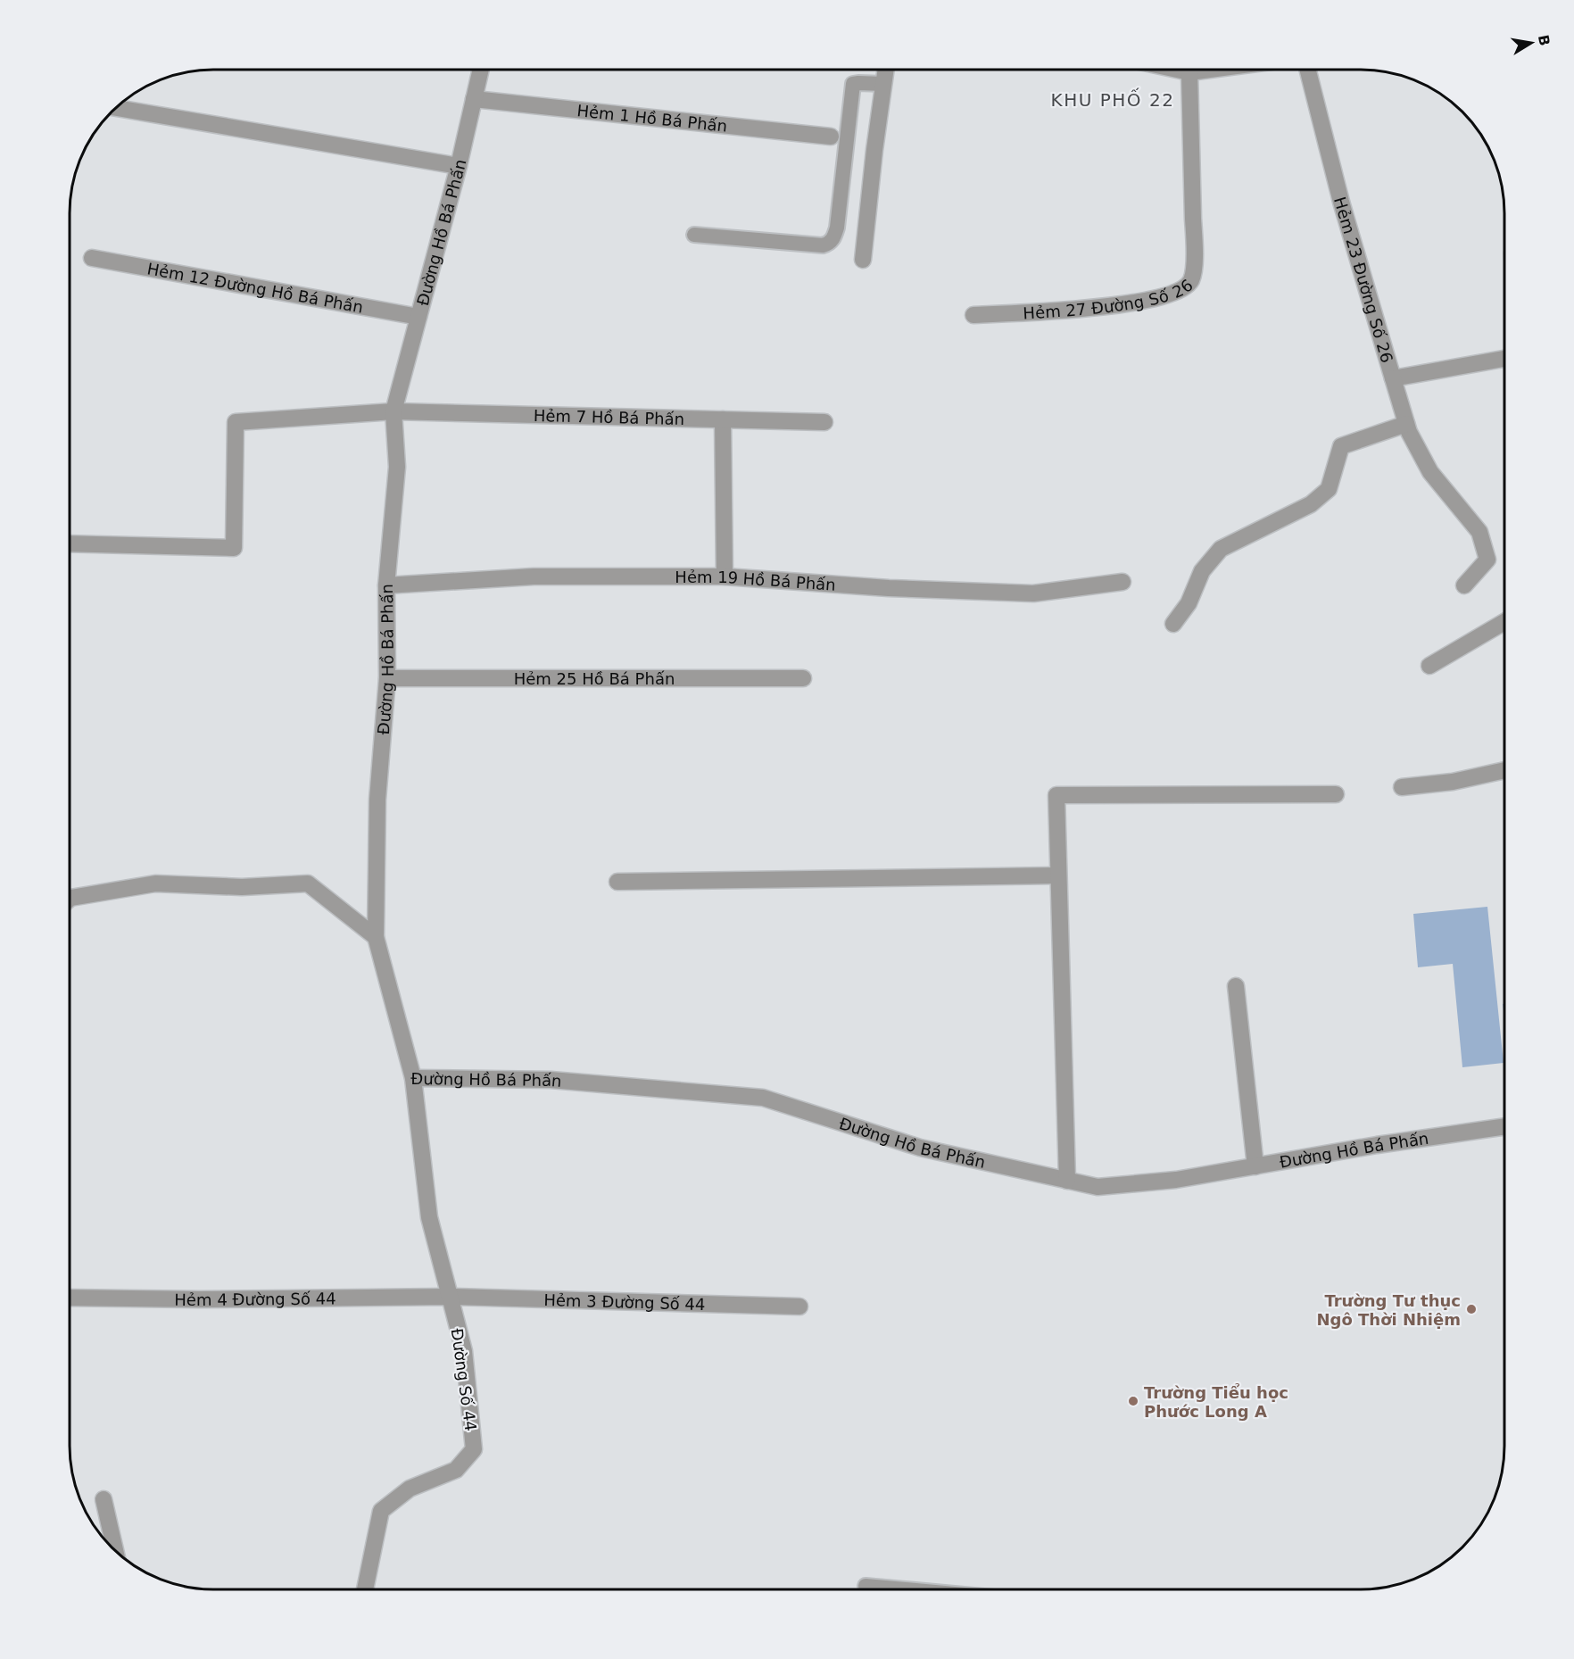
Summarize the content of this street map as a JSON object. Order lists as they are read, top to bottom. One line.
{"streets":{"street":["Hẻm 1 Hồ Bá Phấn","Đường Hồ Bá Phấn","Hẻm 23 Đường Số 26","Hẻm 12 Đường Hồ Bá Phấn","Hẻm 27 Đường Số 26","Hẻm 7 Hồ Bá Phấn","Hẻm 19 Hồ Bá Phấn","Hẻm 25 Hồ Bá Phấn","Hẻm 4 Đường Số 44","Hẻm 3 Đường Số 44","Đường Số 44"]},"crossings":[["Hẻm 1 Hồ Bá Phấn","Đường Hồ Bá Phấn"],["Đường Hồ Bá Phấn","Hẻm 12 Đường Hồ Bá Phấn"],["Đường Hồ Bá Phấn","Hẻm 7 Hồ Bá Phấn"],["Đường Hồ Bá Phấn","Hẻm 19 Hồ Bá Phấn"],["Đường Hồ Bá Phấn","Hẻm 25 Hồ Bá Phấn"],["Đường Hồ Bá Phấn","Đường Số 44"],["Hẻm 4 Đường Số 44","Hẻm 3 Đường Số 44"],["Hẻm 4 Đường Số 44","Đường Số 44"],["Hẻm 3 Đường Số 44","Đường Số 44"]],"districts":["KHU PHỐ 22"],"places":["Trường Tư thục Ngô Thời Nhiệm","Trường Tiểu học Phước Long A"],"north":"right"}
